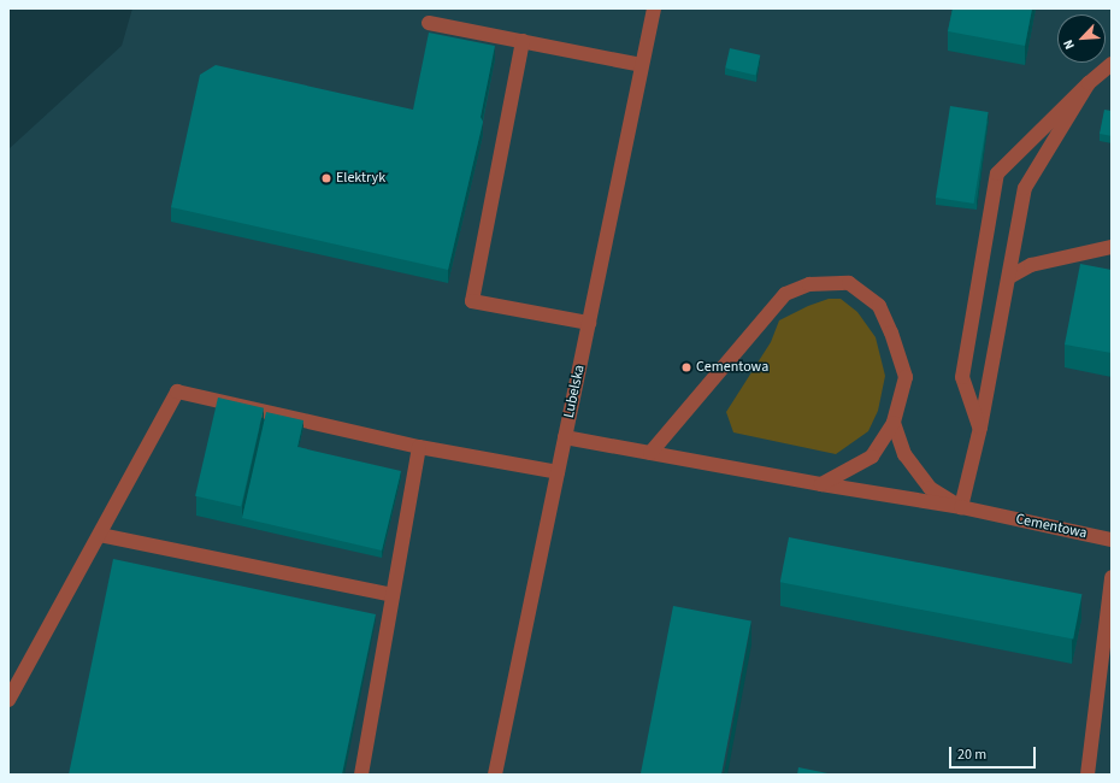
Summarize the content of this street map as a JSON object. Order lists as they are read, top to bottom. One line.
{"streets":{"street":["Lubelska","Cementowa"]},"crossings":[["Lubelska","Cementowa"]],"places":["Elektryk","Cementowa"],"scale_bar":"20 m","north":"bottom left"}
